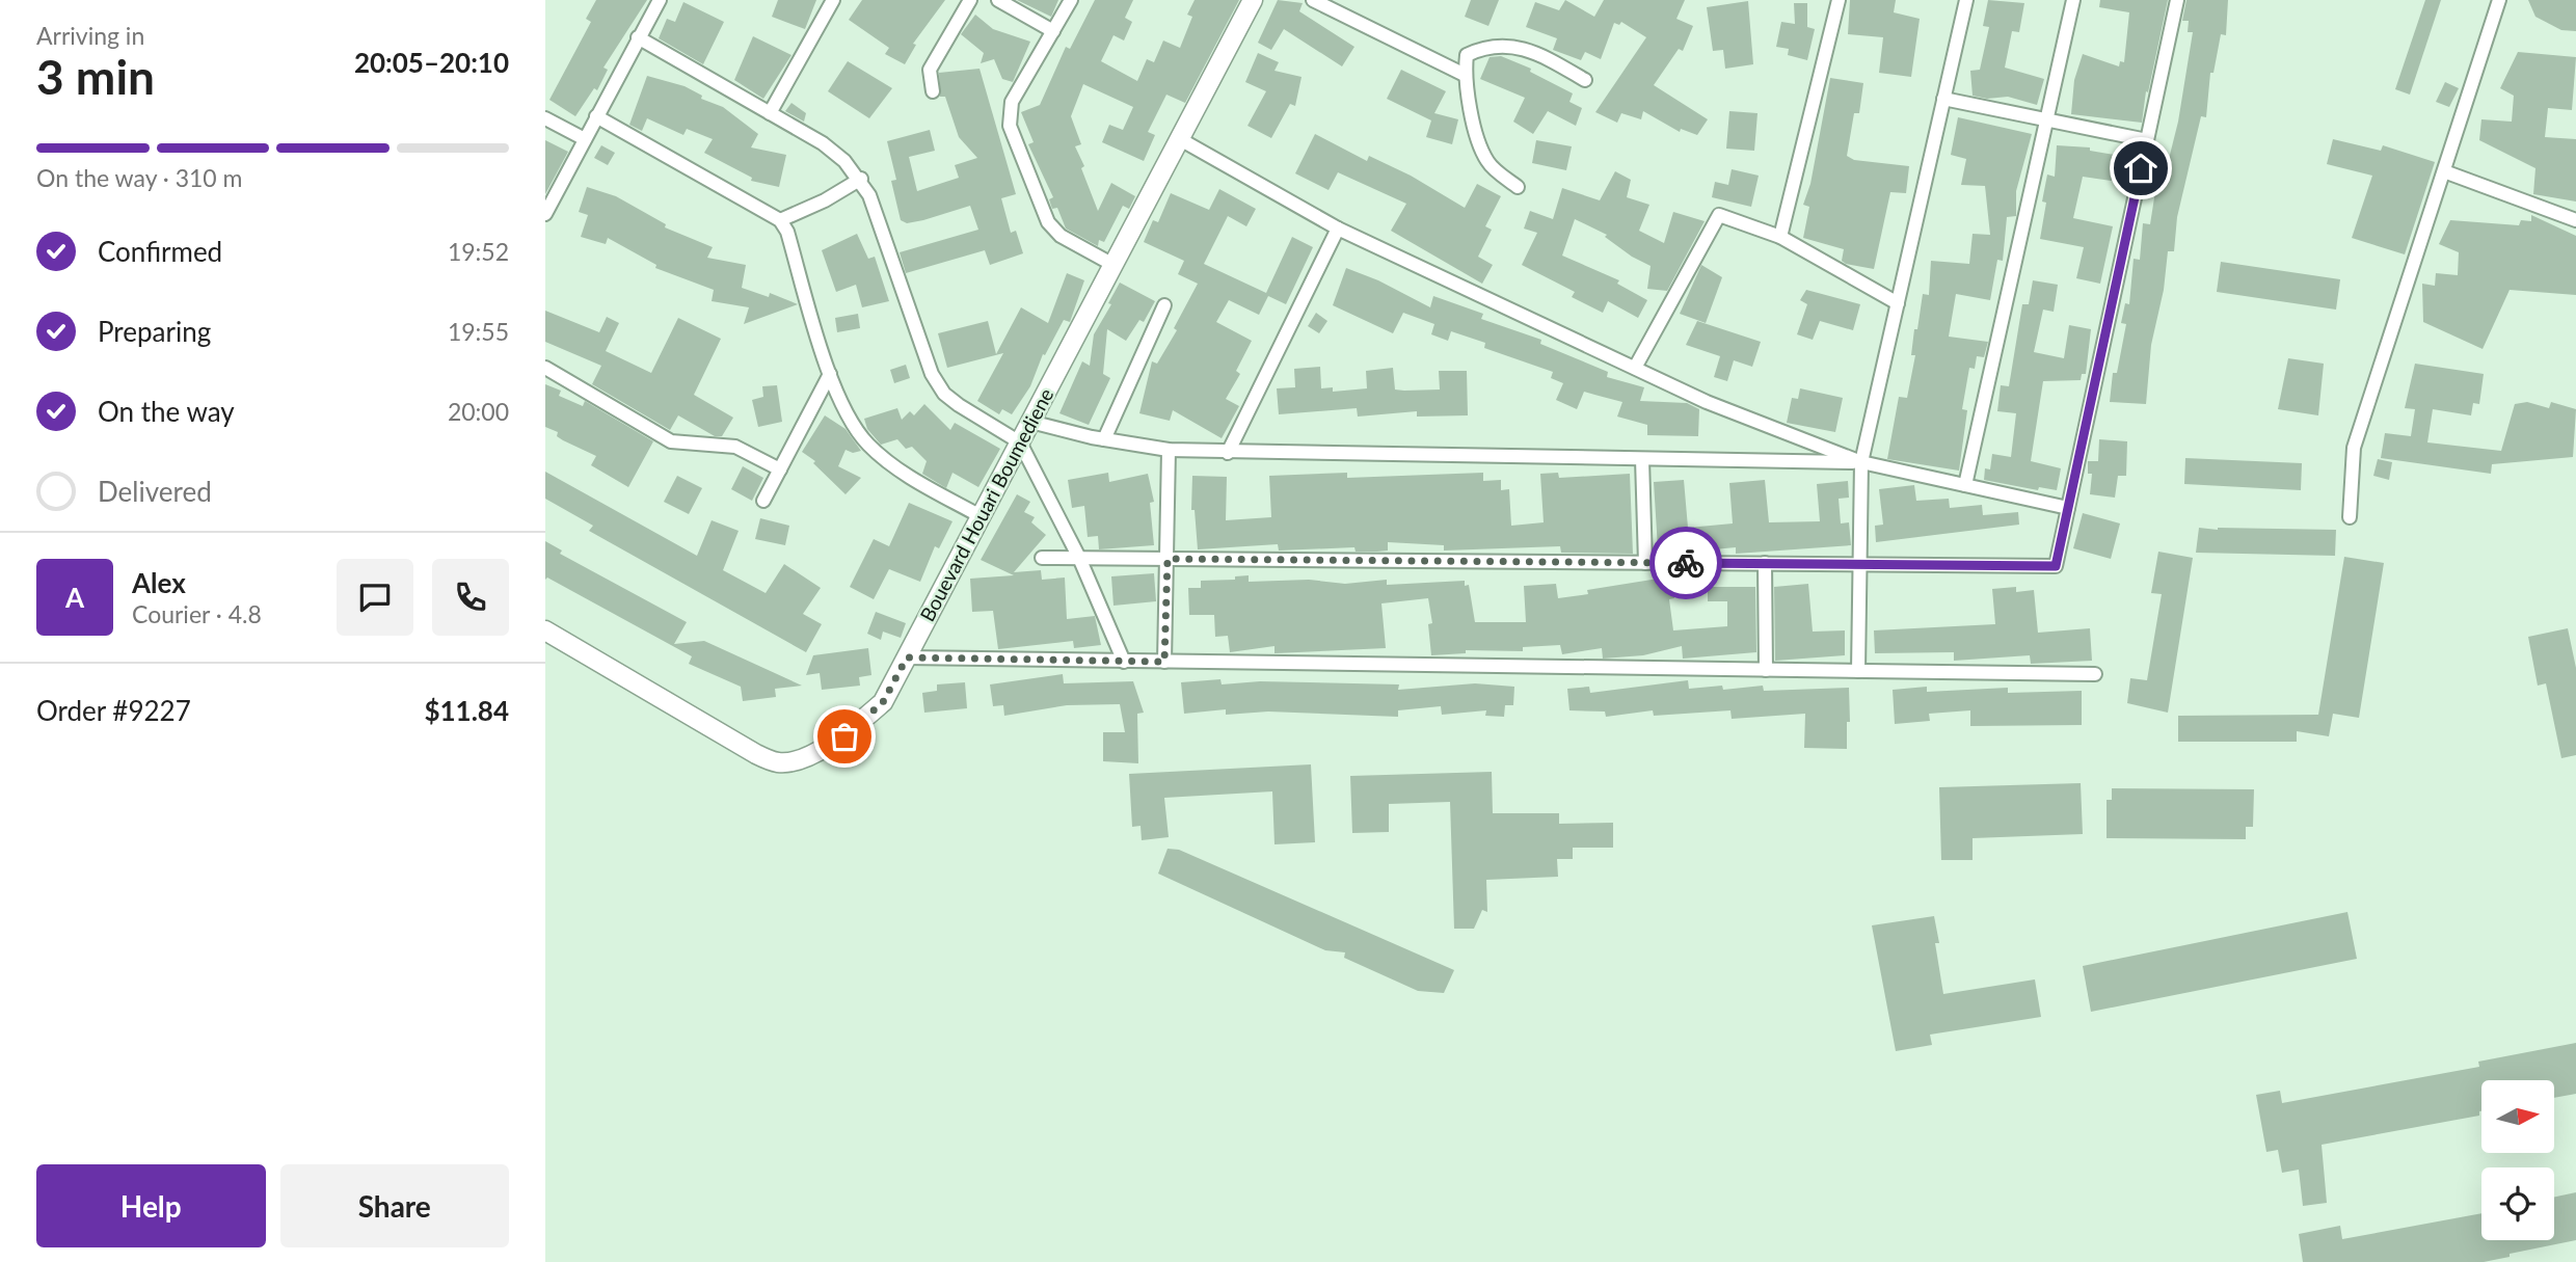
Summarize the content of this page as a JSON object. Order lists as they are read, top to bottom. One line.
{"streets":{"street":["Bouevard Houari Boumediene"]},"north":"right","page":{"heading":["3 min","Arriving in","20:05–20:10"],"panel":["Alex","Courier · 4.8","Order #9227","$11.84"],"bar":"On the way · 310 m","list":[["Confirmed","19:52"],["Preparing","19:55"],["On the way","20:00"],"Delivered"],"round":"A","buttons":["Help","Share"]}}
